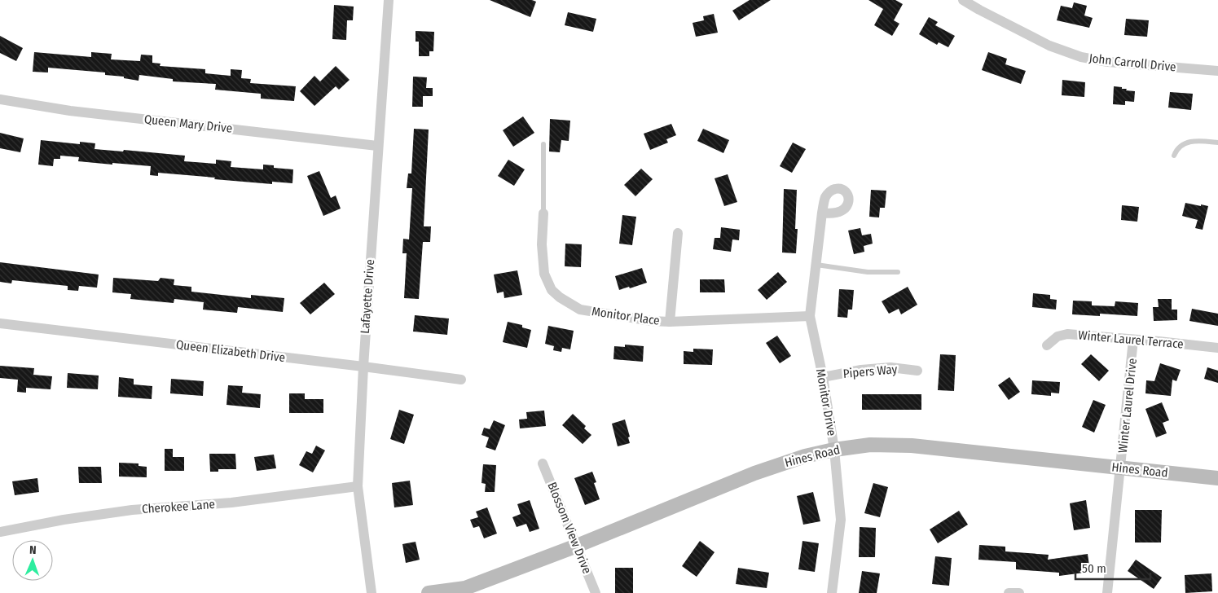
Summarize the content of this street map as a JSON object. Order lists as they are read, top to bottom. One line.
{"streets":{"street":["John Carroll Drive","Queen Mary Drive","Lafayette Drive","Monitor Place","Winter Laurel Terrace","Queen Elizabeth Drive","Pipers Way","Monitor Drive","Winter Laurel Drive","Hines Road","Cherokee Lane","Blossom View Drive"]},"crossings":[["Queen Mary Drive","Lafayette Drive"],["Lafayette Drive","Queen Elizabeth Drive"],["Lafayette Drive","Cherokee Lane"],["Monitor Place","Monitor Drive"],["Winter Laurel Terrace","Winter Laurel Drive"],["Pipers Way","Monitor Drive"],["Monitor Drive","Hines Road"],["Winter Laurel Drive","Hines Road"],["Hines Road","Blossom View Drive"]],"scale_bar":"50 m","north":"top"}
